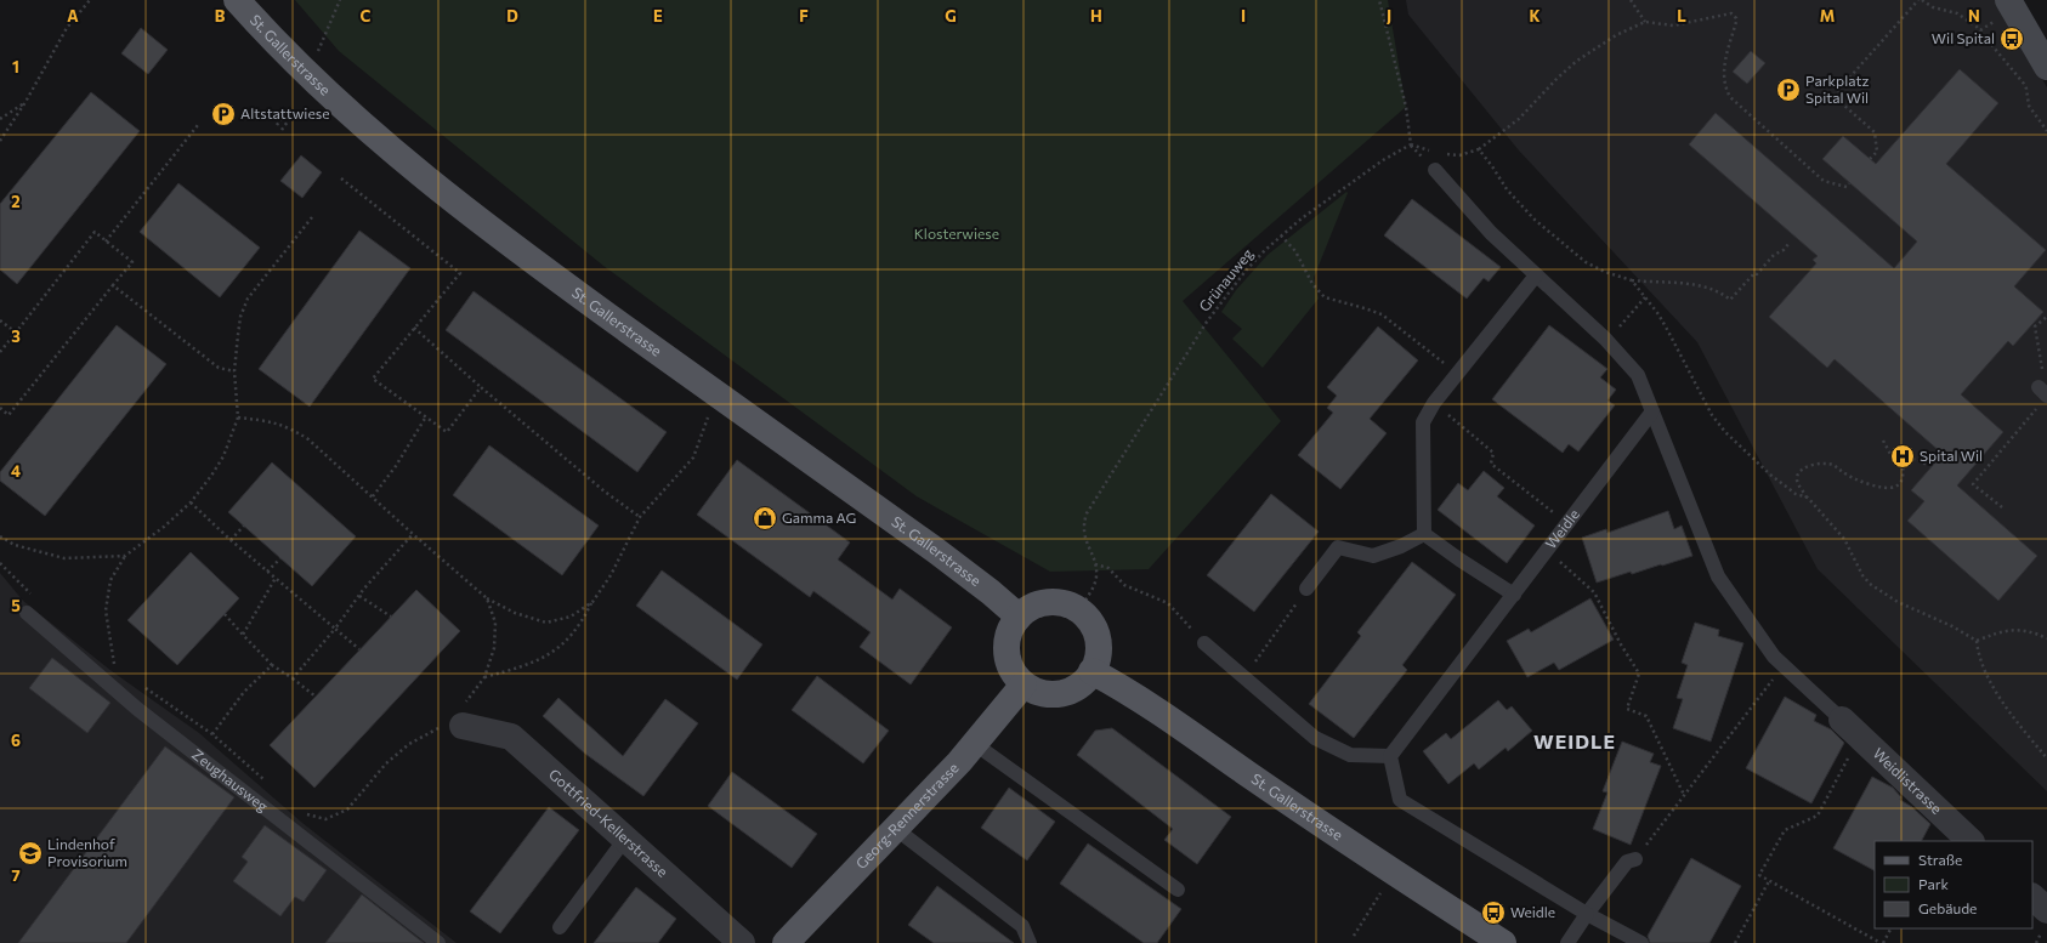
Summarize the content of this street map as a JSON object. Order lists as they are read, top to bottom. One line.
{"streets":{"main road":["St. Gallerstrasse","Georg-Rennerstrasse"],"street":["Weidlistrasse","Gottfried-Kellerstrasse"],"lane":["Weidle","Zeughausweg"],"path":["Grünauweg"]},"crossings":[["St. Gallerstrasse","Grünauweg"],["St. Gallerstrasse","Georg-Rennerstrasse"],["Grünauweg","Georg-Rennerstrasse"]],"districts":["WEIDLE"],"parks":["Klosterwiese"],"places":{"bus stop":["Wil Spital","Weidle"],"parking":["Parkplatz Spital Wil","Altstattwiese"],"hospital":["Spital Wil"],"shop":["Gamma AG"],"school or university":["Lindenhof Provisorium"]},"legend":["Straße","Park","Gebäude"],"grid":{"columns":["A","B","C","D","E","F","G","H","I","J","K","L","M","N"],"rows":["1","2","3","4","5","6","7"]}}
